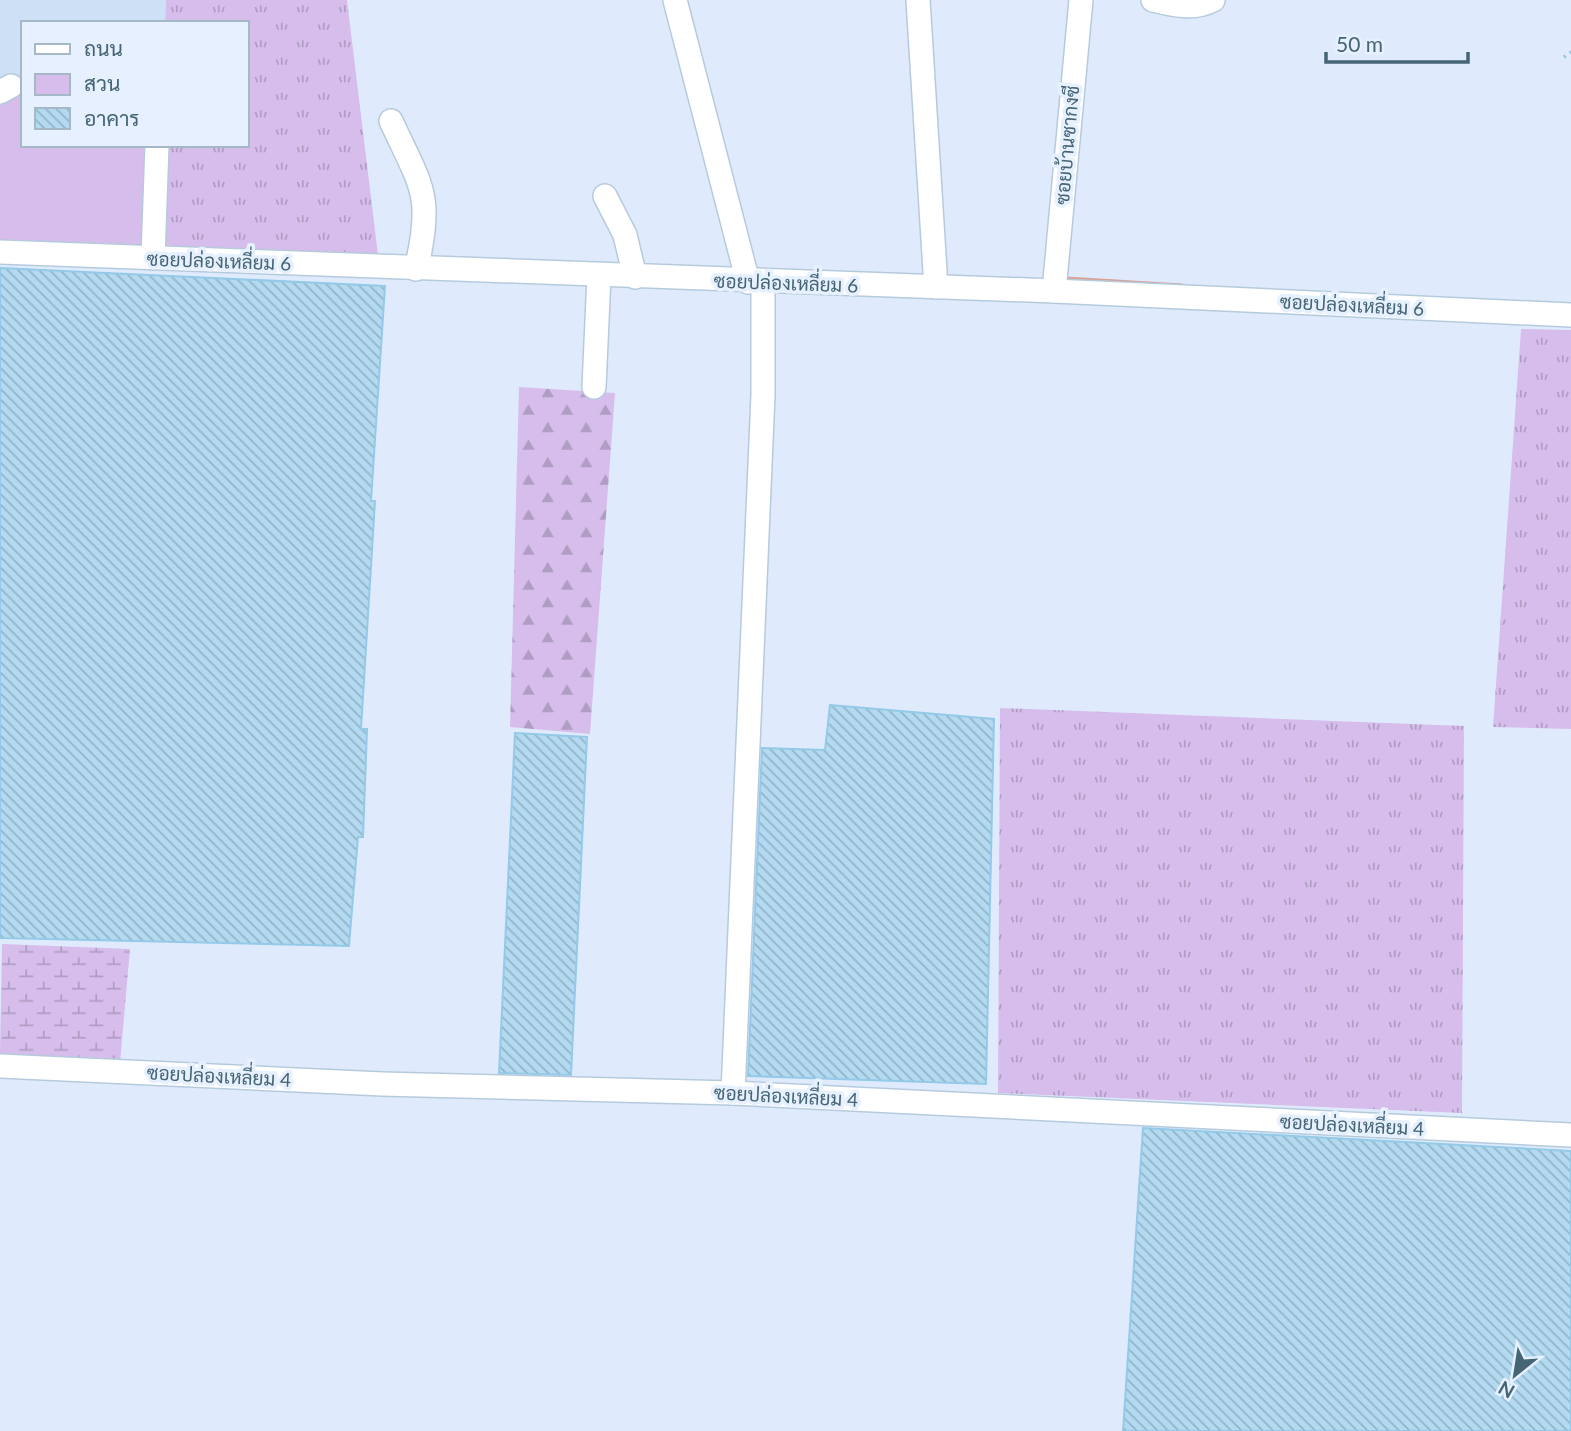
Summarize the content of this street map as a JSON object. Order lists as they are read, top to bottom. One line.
{"streets":{"street":["ซอยบ้านซากงซี","ซอยปล่องเหลี่ยม 6","ซอยปล่องเหลี่ยม 4"]},"crossings":[["ซอยบ้านซากงซี","ซอยปล่องเหลี่ยม 6"]],"legend":["ถนน","สวน","อาคาร"],"scale_bar":"50 m","north":"bottom left"}
